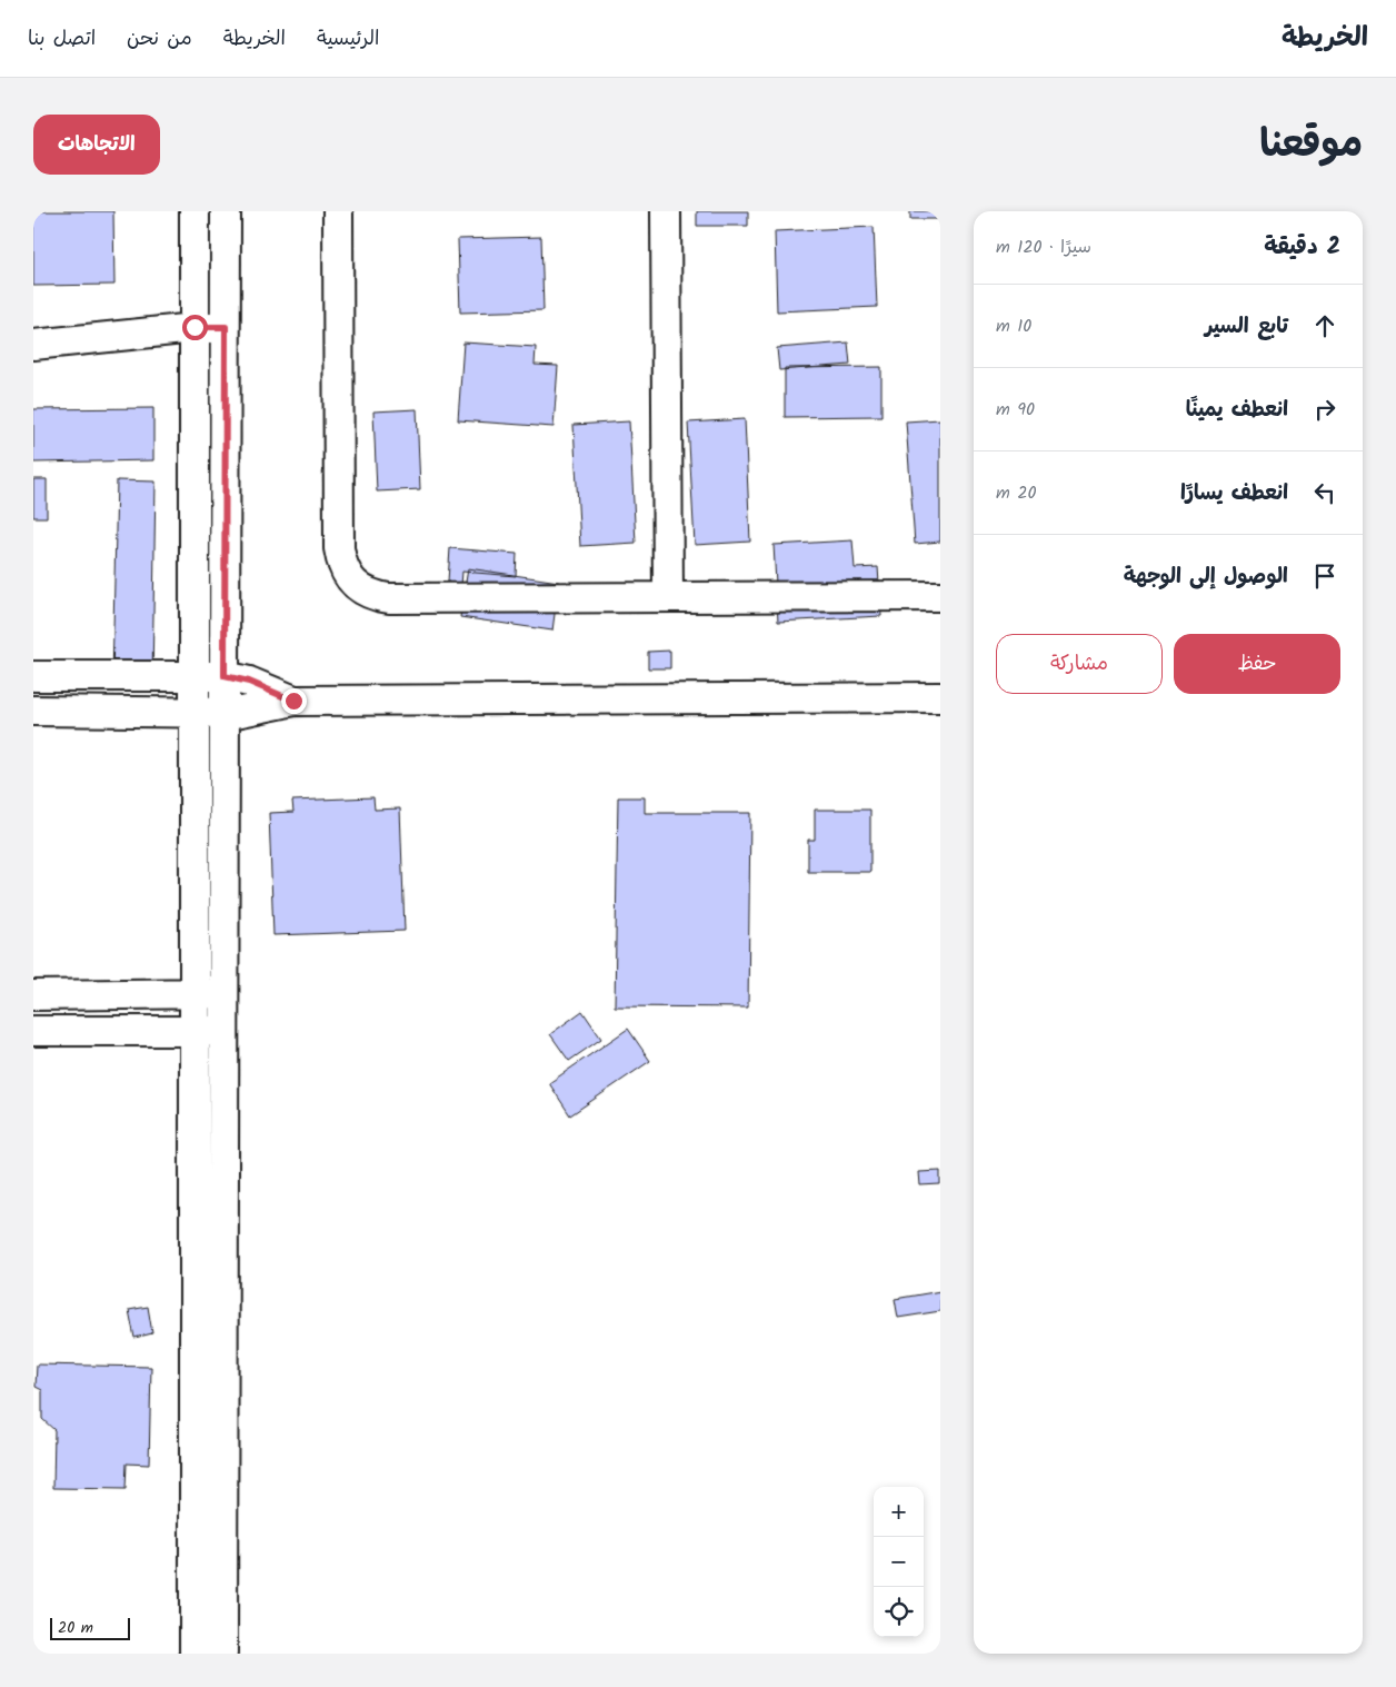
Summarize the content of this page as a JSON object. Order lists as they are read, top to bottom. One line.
{"scale_bar":"20 m","page":{"header":"الخريطة","nav":["الرئيسية","الخريطة","من نحن","اتصل بنا"],"title":"موقعنا","buttons":["الاتجاهات",["حفظ","مشاركة"]],"heading":["2 دقيقة","سيرًا · 120 m"],"list":[["تابع السير","10 m"],["انعطف يمينًا","90 m"],["انعطف يسارًا","20 m"],"الوصول إلى الوجهة"],"map_buttons":["+","−"],"scale":"20 m"}}
